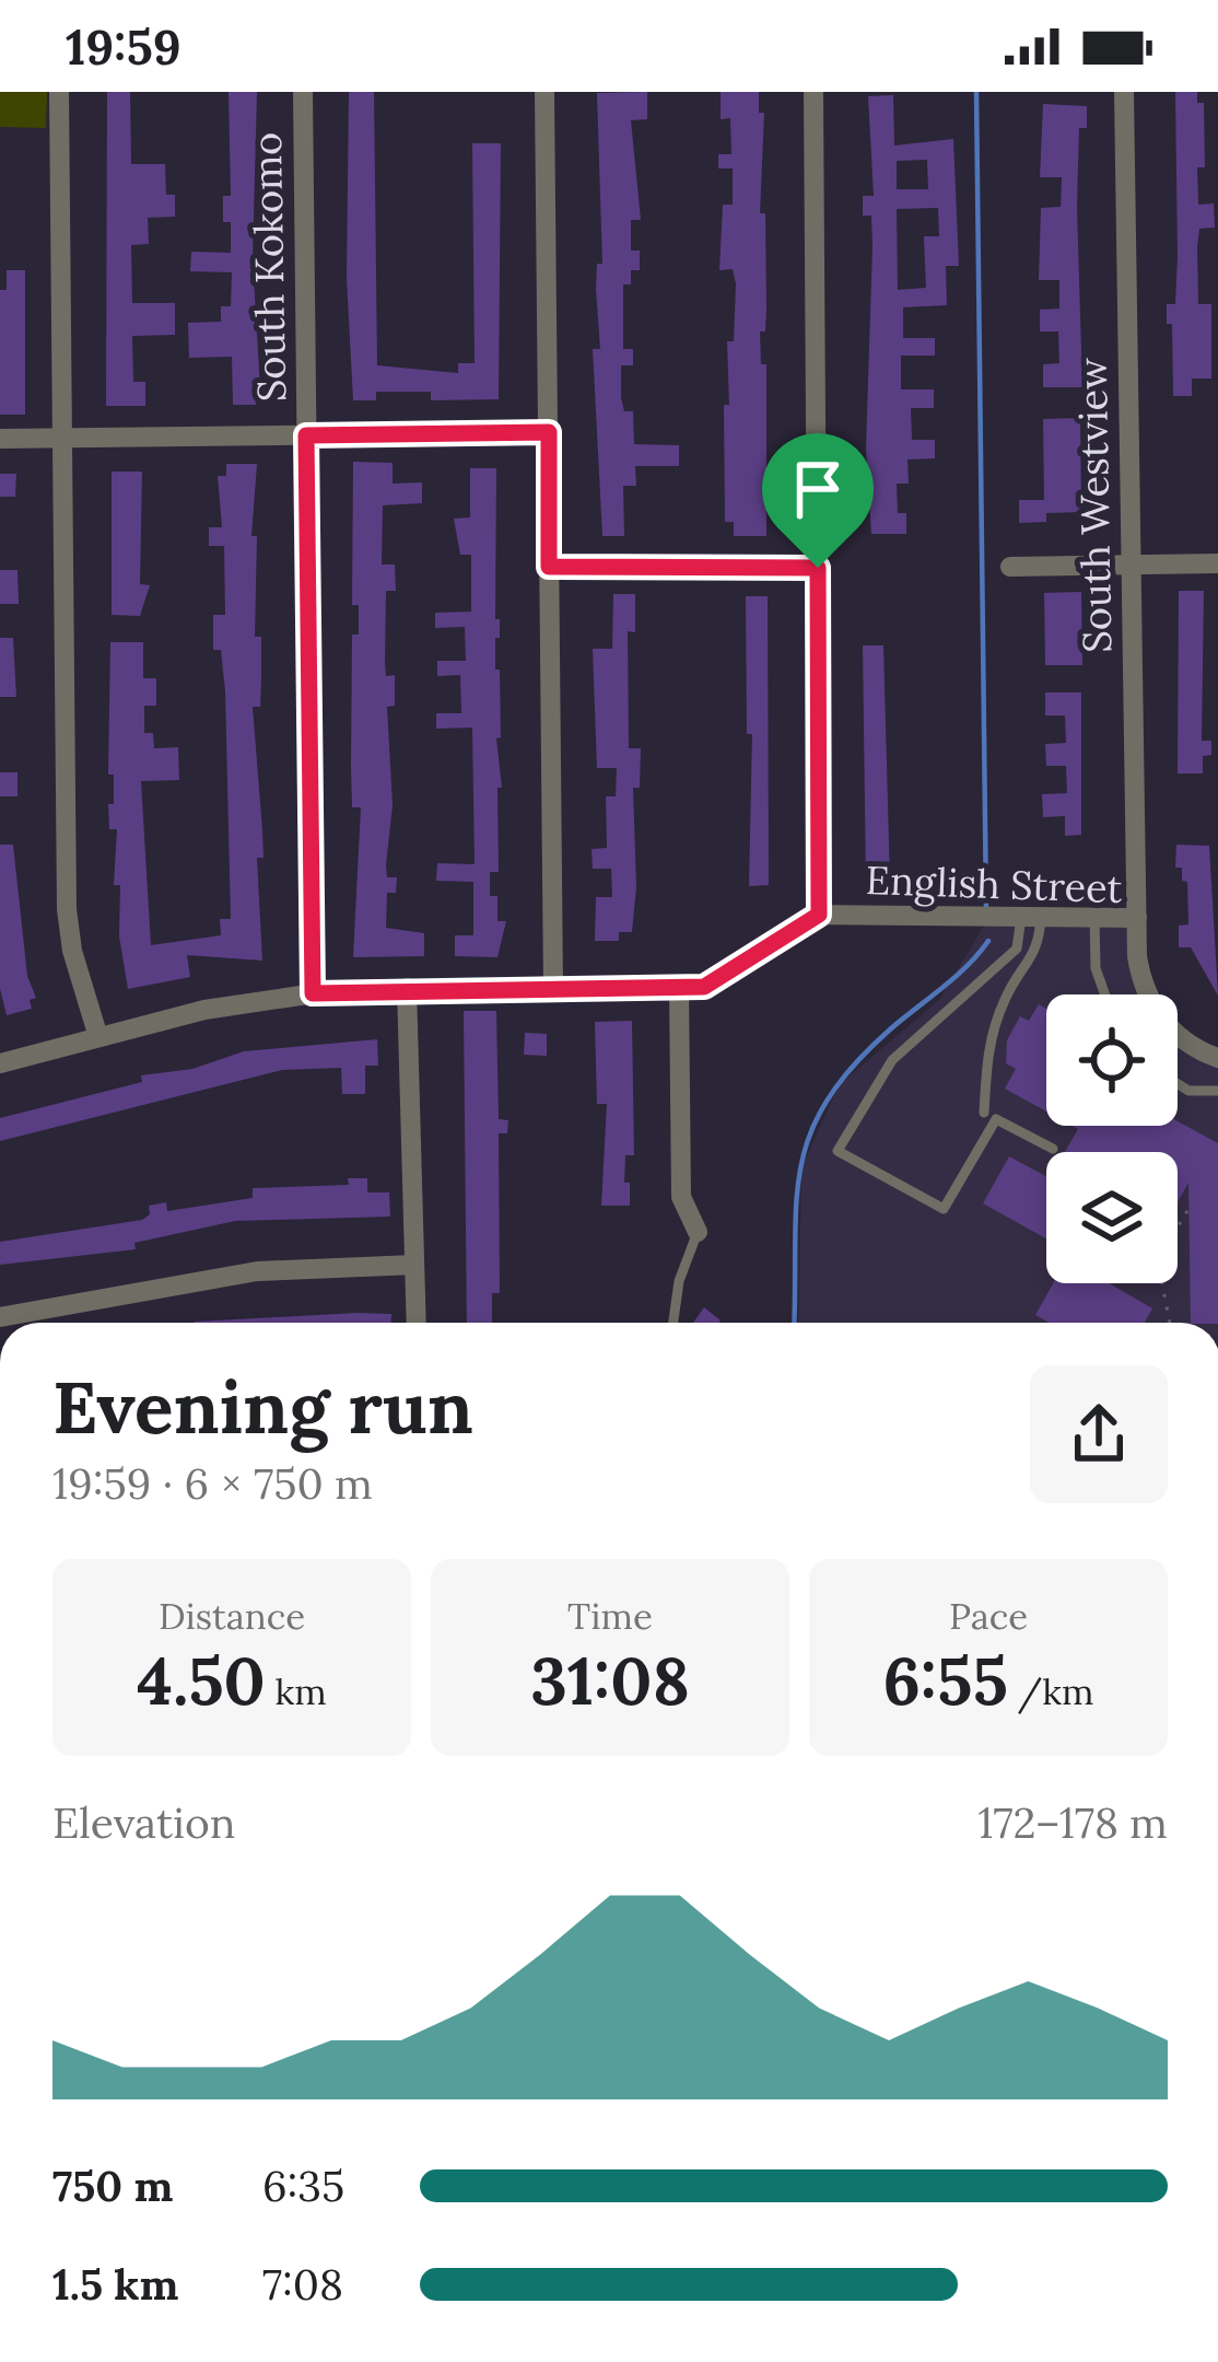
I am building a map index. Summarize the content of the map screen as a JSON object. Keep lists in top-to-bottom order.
{
  "streets": {
    "street": ["South Kokomo", "South Westview", "English Street"]
  },
  "crossings": [
    ["South Kokomo", "English Street"],
    ["South Westview", "English Street"]
  ],
  "page": {
    "status": "19:59",
    "heading": ["Evening run", "19:59 · 6 × 750 m"],
    "stats": [
      ["Distance", "4.50 km"],
      ["Time", "31:08"],
      ["Pace", "6:55 /km"]
    ],
    "chart": ["Elevation", "172–178 m"],
    "list": [
      {
        "name": "750 m",
        "note": "6:35"
      },
      {
        "name": "1.5 km",
        "note": "7:08"
      }
    ]
  }
}
